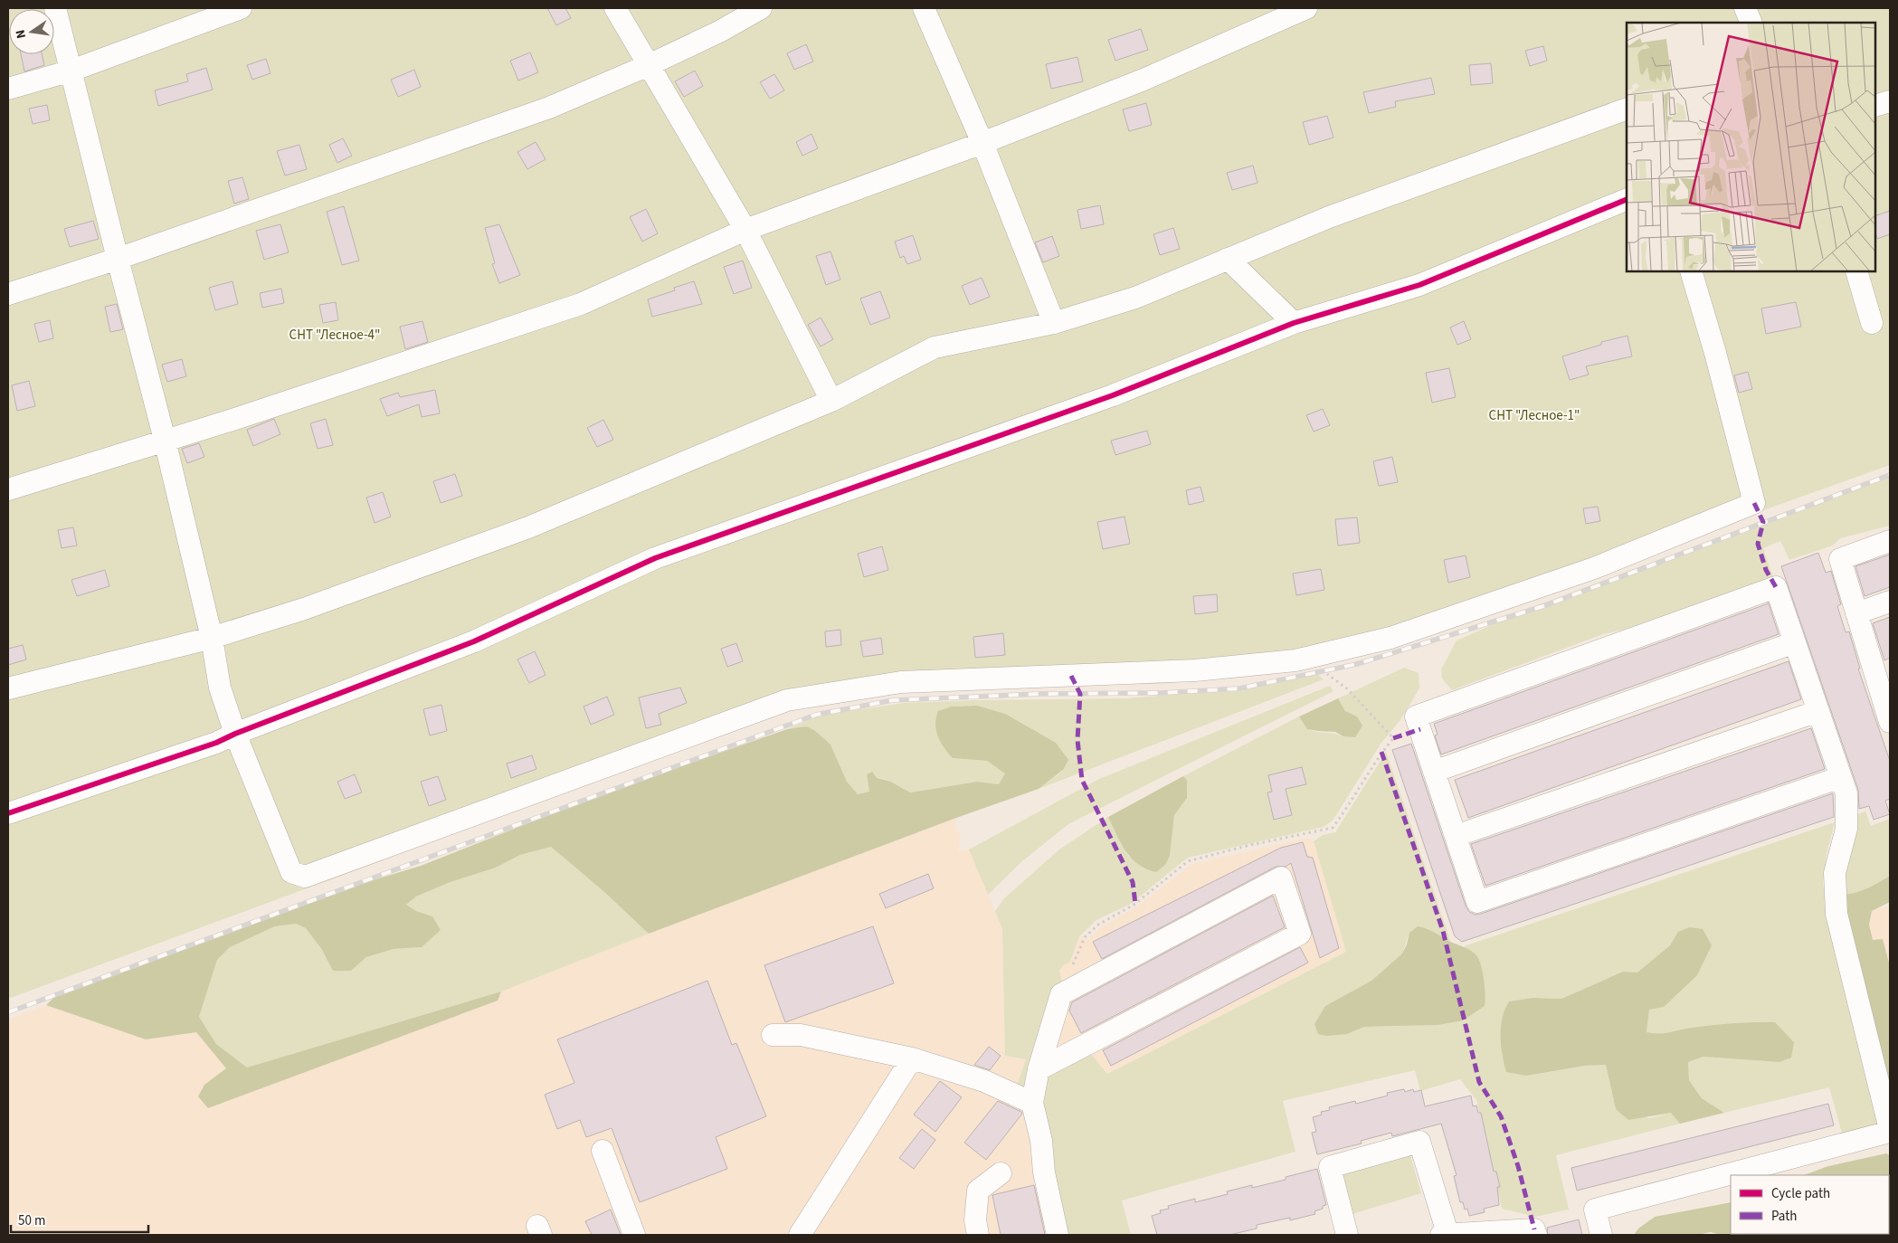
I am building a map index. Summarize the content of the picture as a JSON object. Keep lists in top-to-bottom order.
{
  "parks": ["СНТ \"Лесное-4\"", "СНТ \"Лесное-1\""],
  "legend": ["Cycle path", "Path"],
  "scale_bar": "50 m",
  "north": "left"
}
